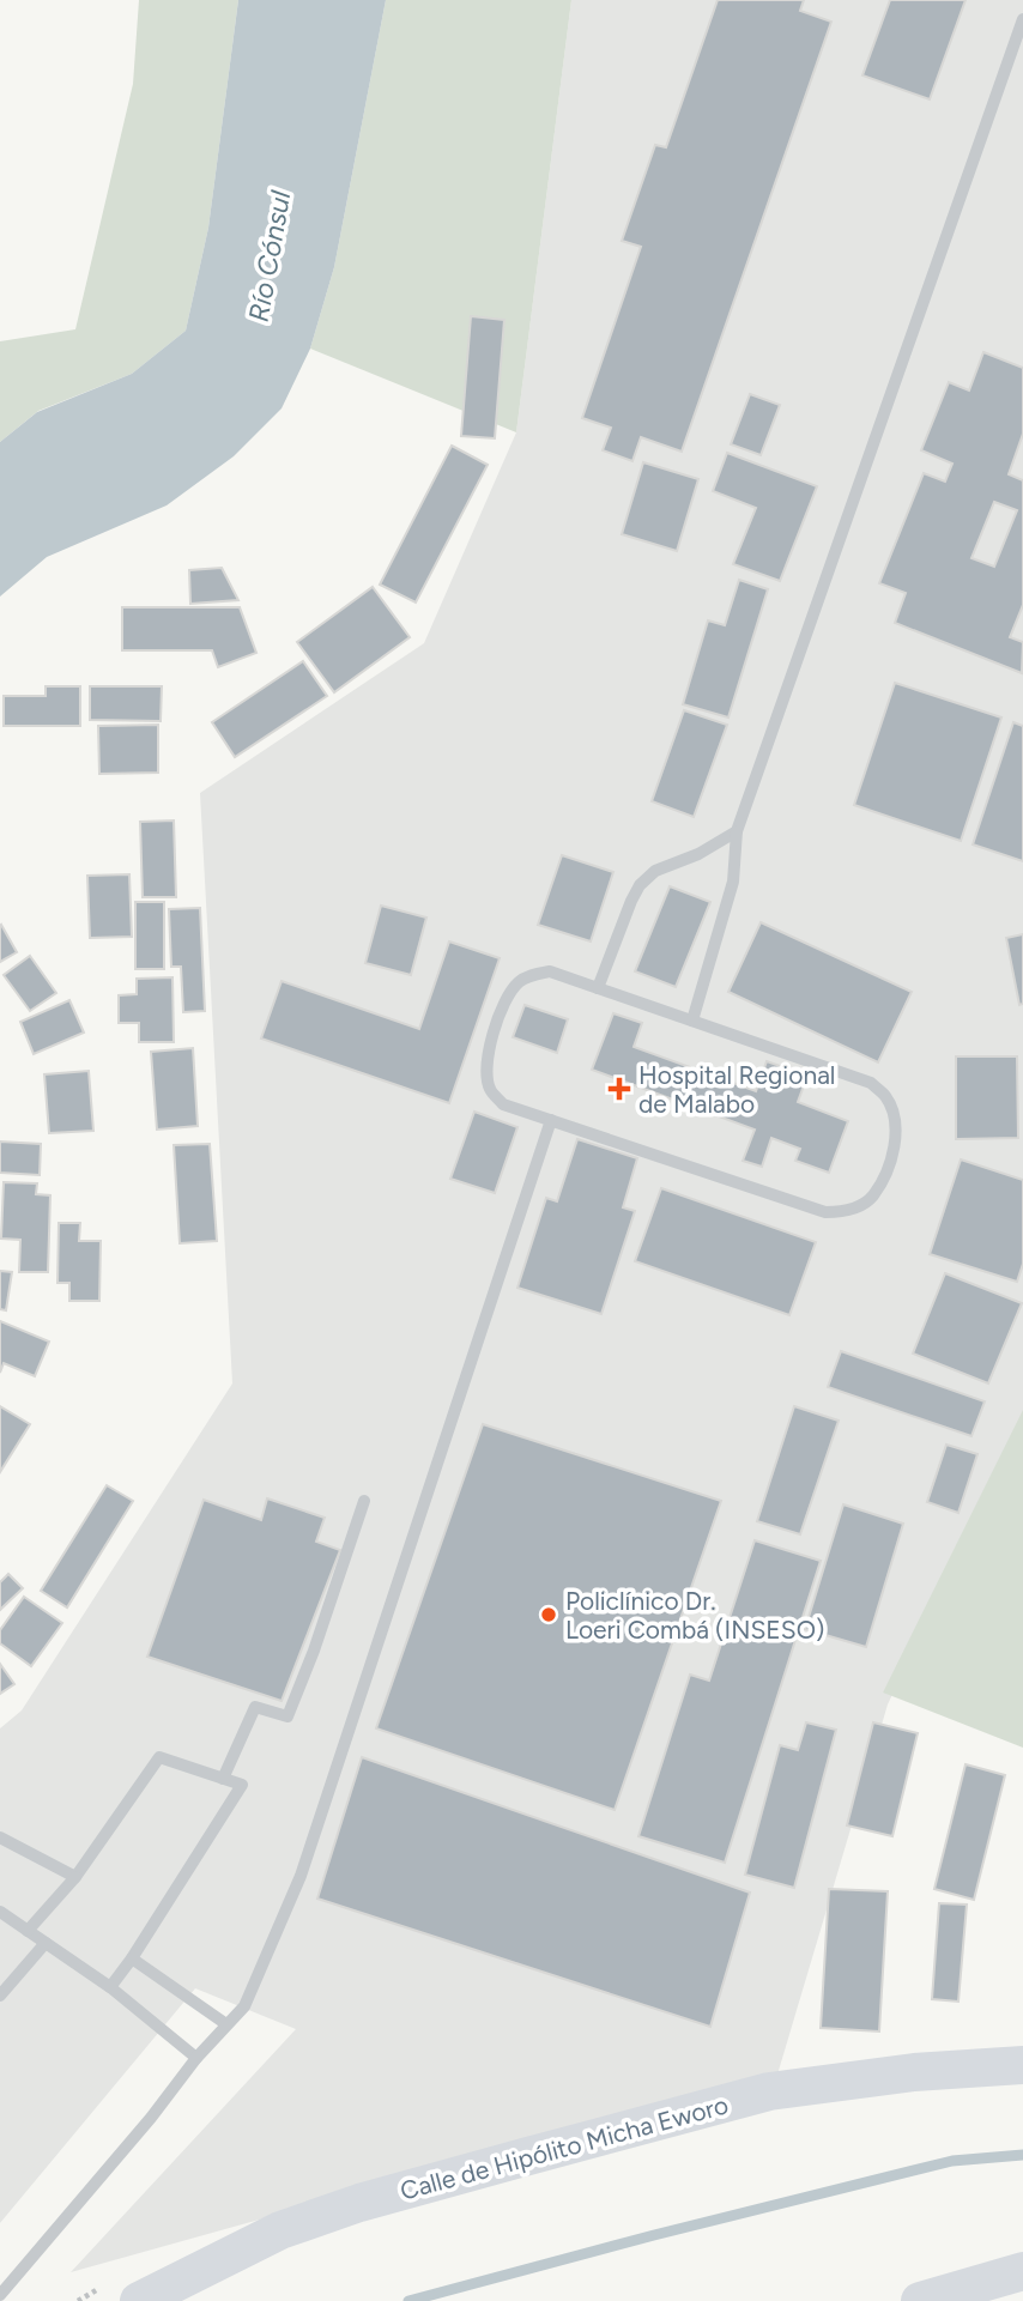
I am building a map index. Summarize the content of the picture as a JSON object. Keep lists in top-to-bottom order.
{
  "streets": {
    "main road": ["Calle de Hipólito Micha Eworo"]
  },
  "water": ["Río Cónsul"],
  "places": {
    "health": ["Hospital Regional de Malabo"],
    "other": ["Policlínico Dr. Loeri Combá (INSESO)"]
  }
}
